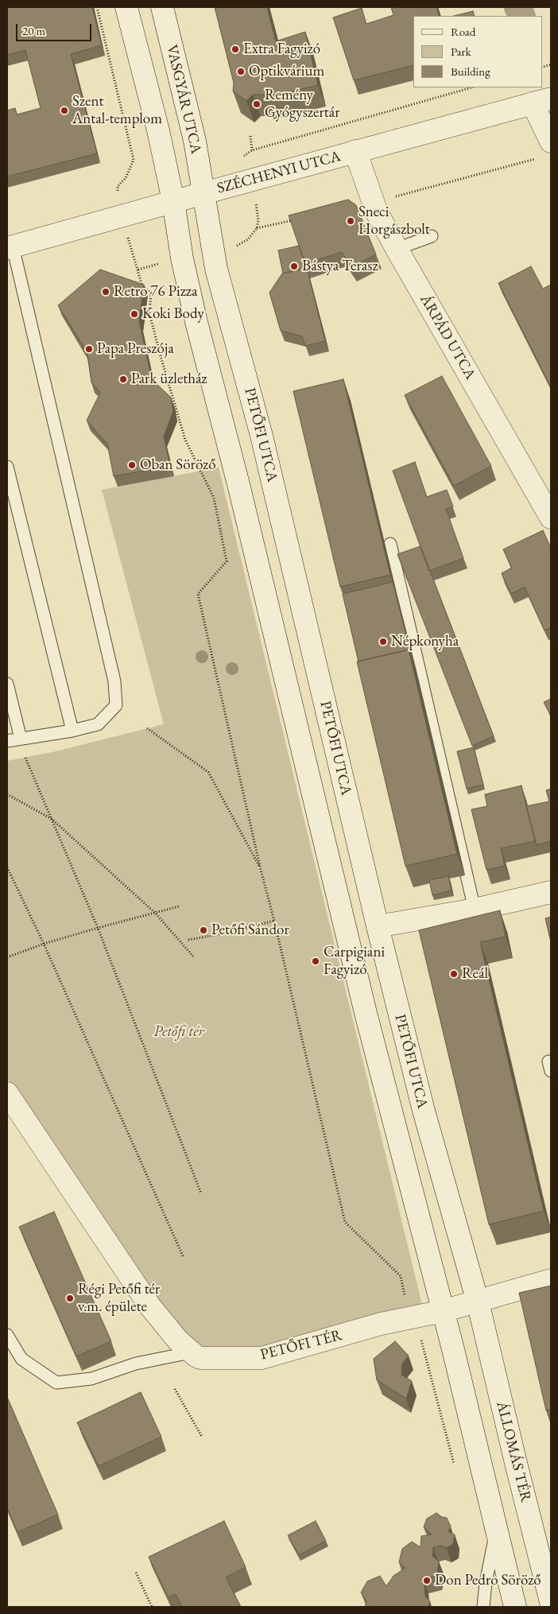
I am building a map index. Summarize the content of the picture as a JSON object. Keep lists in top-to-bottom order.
{
  "streets": {
    "main road": [
      "VASGYÁR UTCA",
      "SZÉCHENYI UTCA",
      "ÁRPÁD UTCA",
      "PETŐFI UTCA",
      "PETŐFI TÉR",
      "ÁLLOMÁS TÉR"
    ]
  },
  "crossings": [
    ["VASGYÁR UTCA", "SZÉCHENYI UTCA"],
    ["VASGYÁR UTCA", "PETŐFI UTCA"],
    ["SZÉCHENYI UTCA", "ÁRPÁD UTCA"],
    ["SZÉCHENYI UTCA", "PETŐFI UTCA"],
    ["PETŐFI UTCA", "PETŐFI TÉR"],
    ["PETŐFI UTCA", "ÁLLOMÁS TÉR"],
    ["PETŐFI TÉR", "ÁLLOMÁS TÉR"]
  ],
  "parks": ["Petőfi tér"],
  "places": [
    "Extra Fagyizó",
    "Optikvárium",
    "Remény Gyógyszertár",
    "Szent Antal-templom",
    "Sneci Horgászbolt",
    "Bástya Terasz",
    "Retro 76 Pizza",
    "Koki Body",
    "Papa Preszója",
    "Park üzletház",
    "Oban Söröző",
    "Népkonyha",
    "Petőfi Sándor",
    "Carpigiani Fagyizó",
    "Reál",
    "Régi Petőfi tér v.m. épülete",
    "Don Pedro Söröző"
  ],
  "legend": ["Road", "Park", "Building"],
  "scale_bar": "20 m"
}
